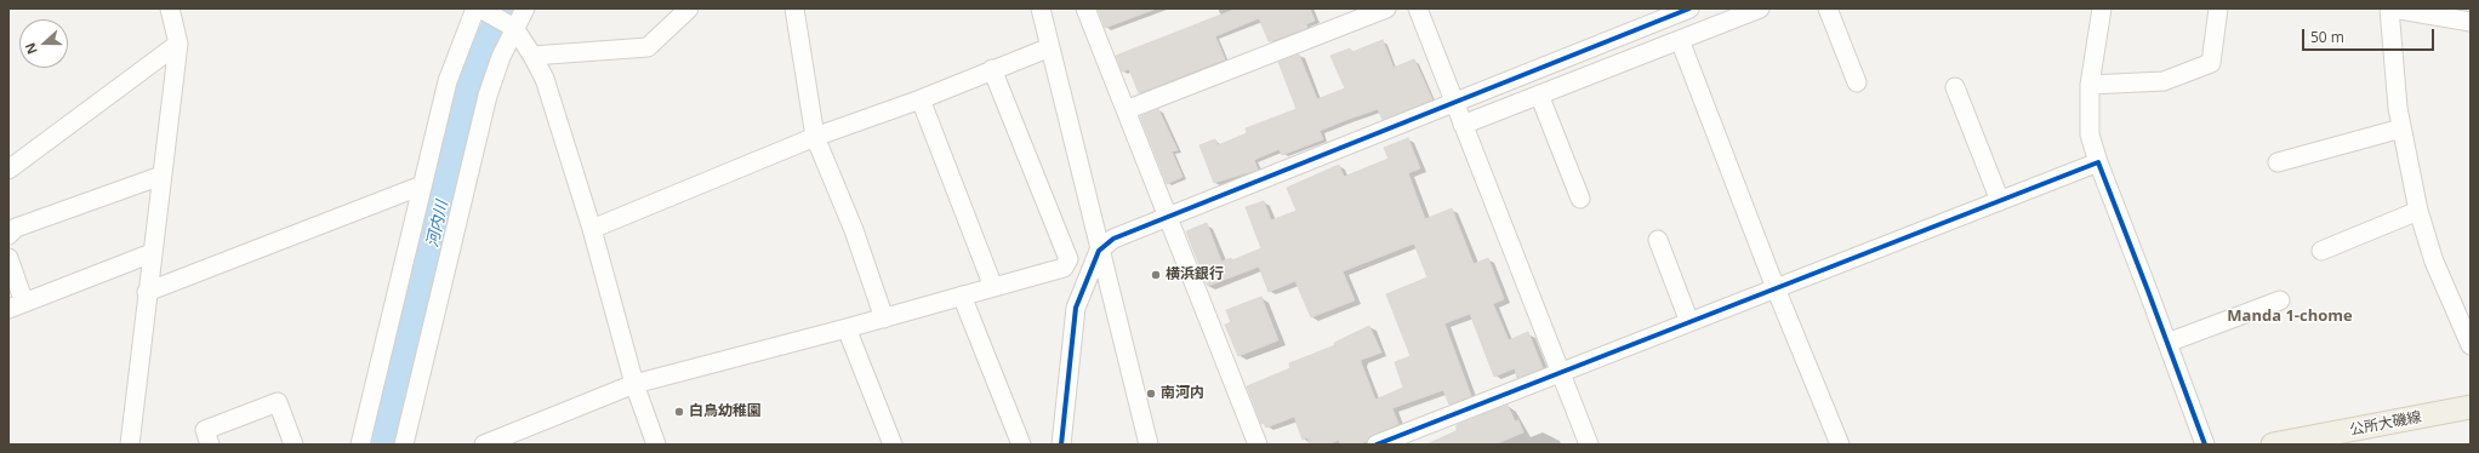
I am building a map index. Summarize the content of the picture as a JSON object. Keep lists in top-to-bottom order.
{
  "streets": {
    "main road": ["公所大磯線"]
  },
  "districts": ["Manda 1-chome"],
  "water": ["河内川"],
  "places": ["横浜銀行", "南河内", "白鳥幼稚園"],
  "scale_bar": "50 m",
  "north": "left"
}
